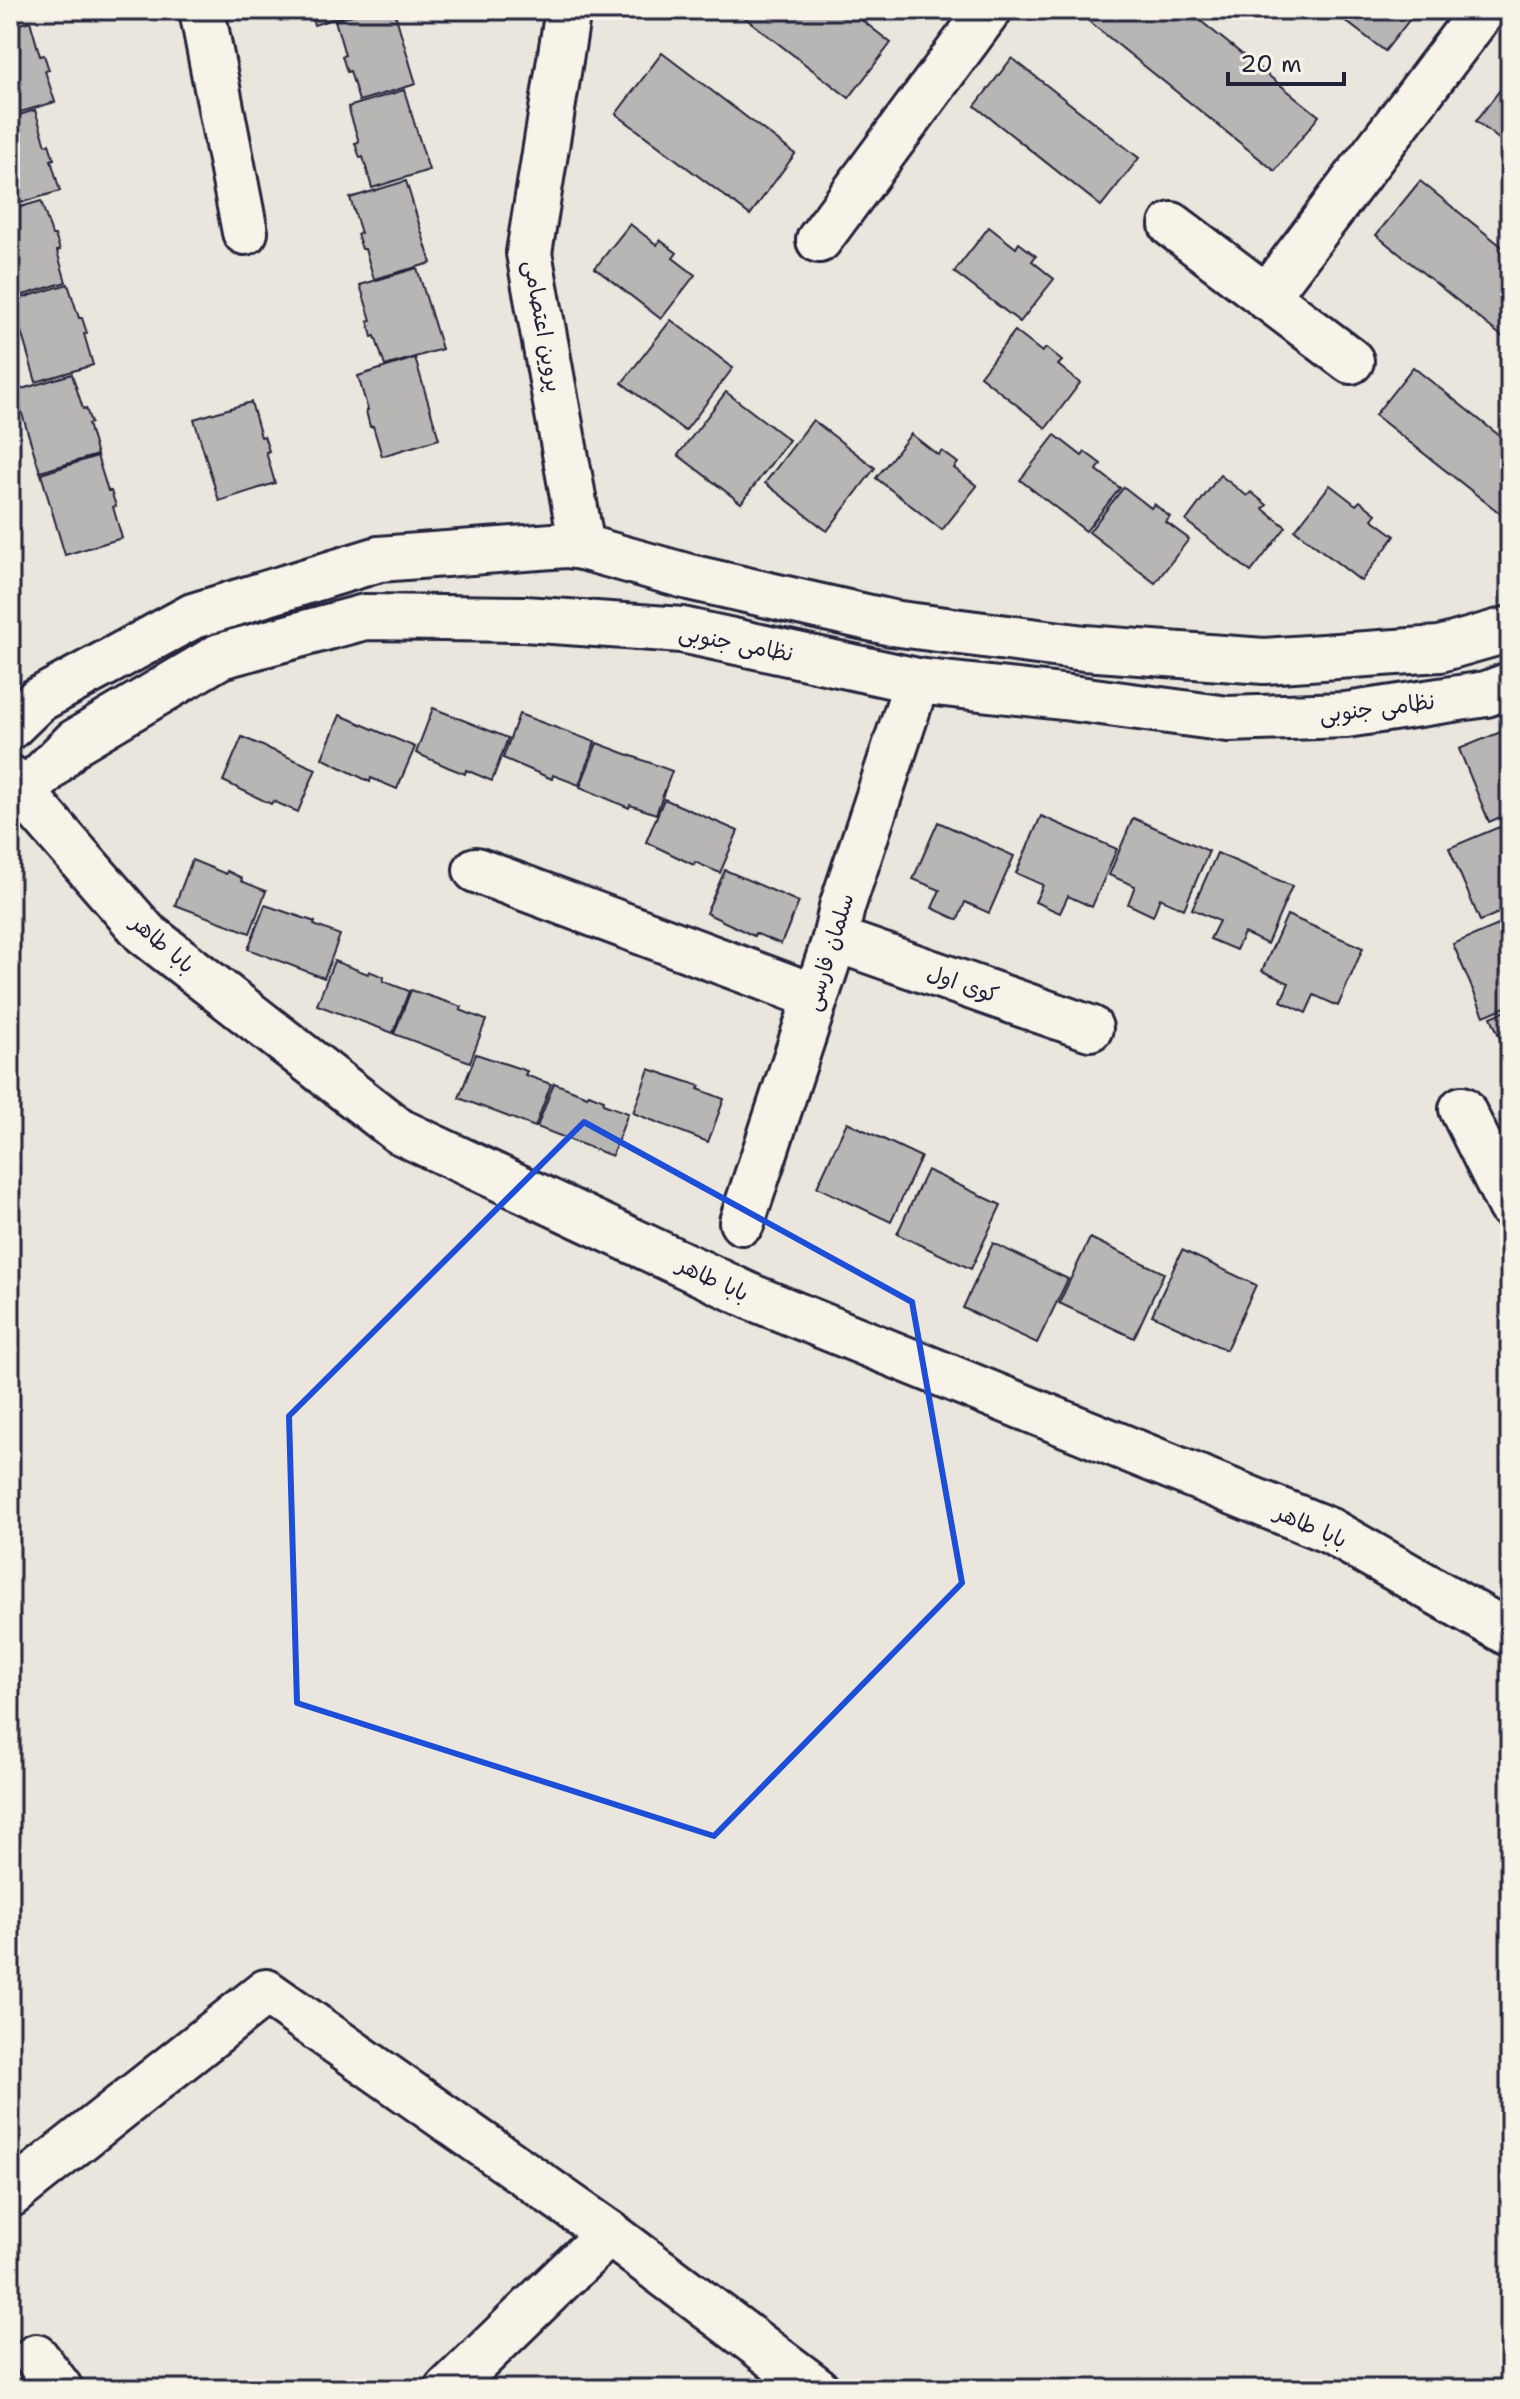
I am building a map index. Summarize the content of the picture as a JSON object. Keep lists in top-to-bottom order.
{
  "streets": {
    "street": [
      "پروین اعتصامی",
      "نظامی جنوبی",
      "بابا طاهر",
      "سلمان فارسی",
      "کوی اول"
    ]
  },
  "crossings": [
    ["نظامی جنوبی", "بابا طاهر"],
    ["نظامی جنوبی", "سلمان فارسی"],
    ["سلمان فارسی", "کوی اول"]
  ],
  "scale_bar": "20 m"
}
